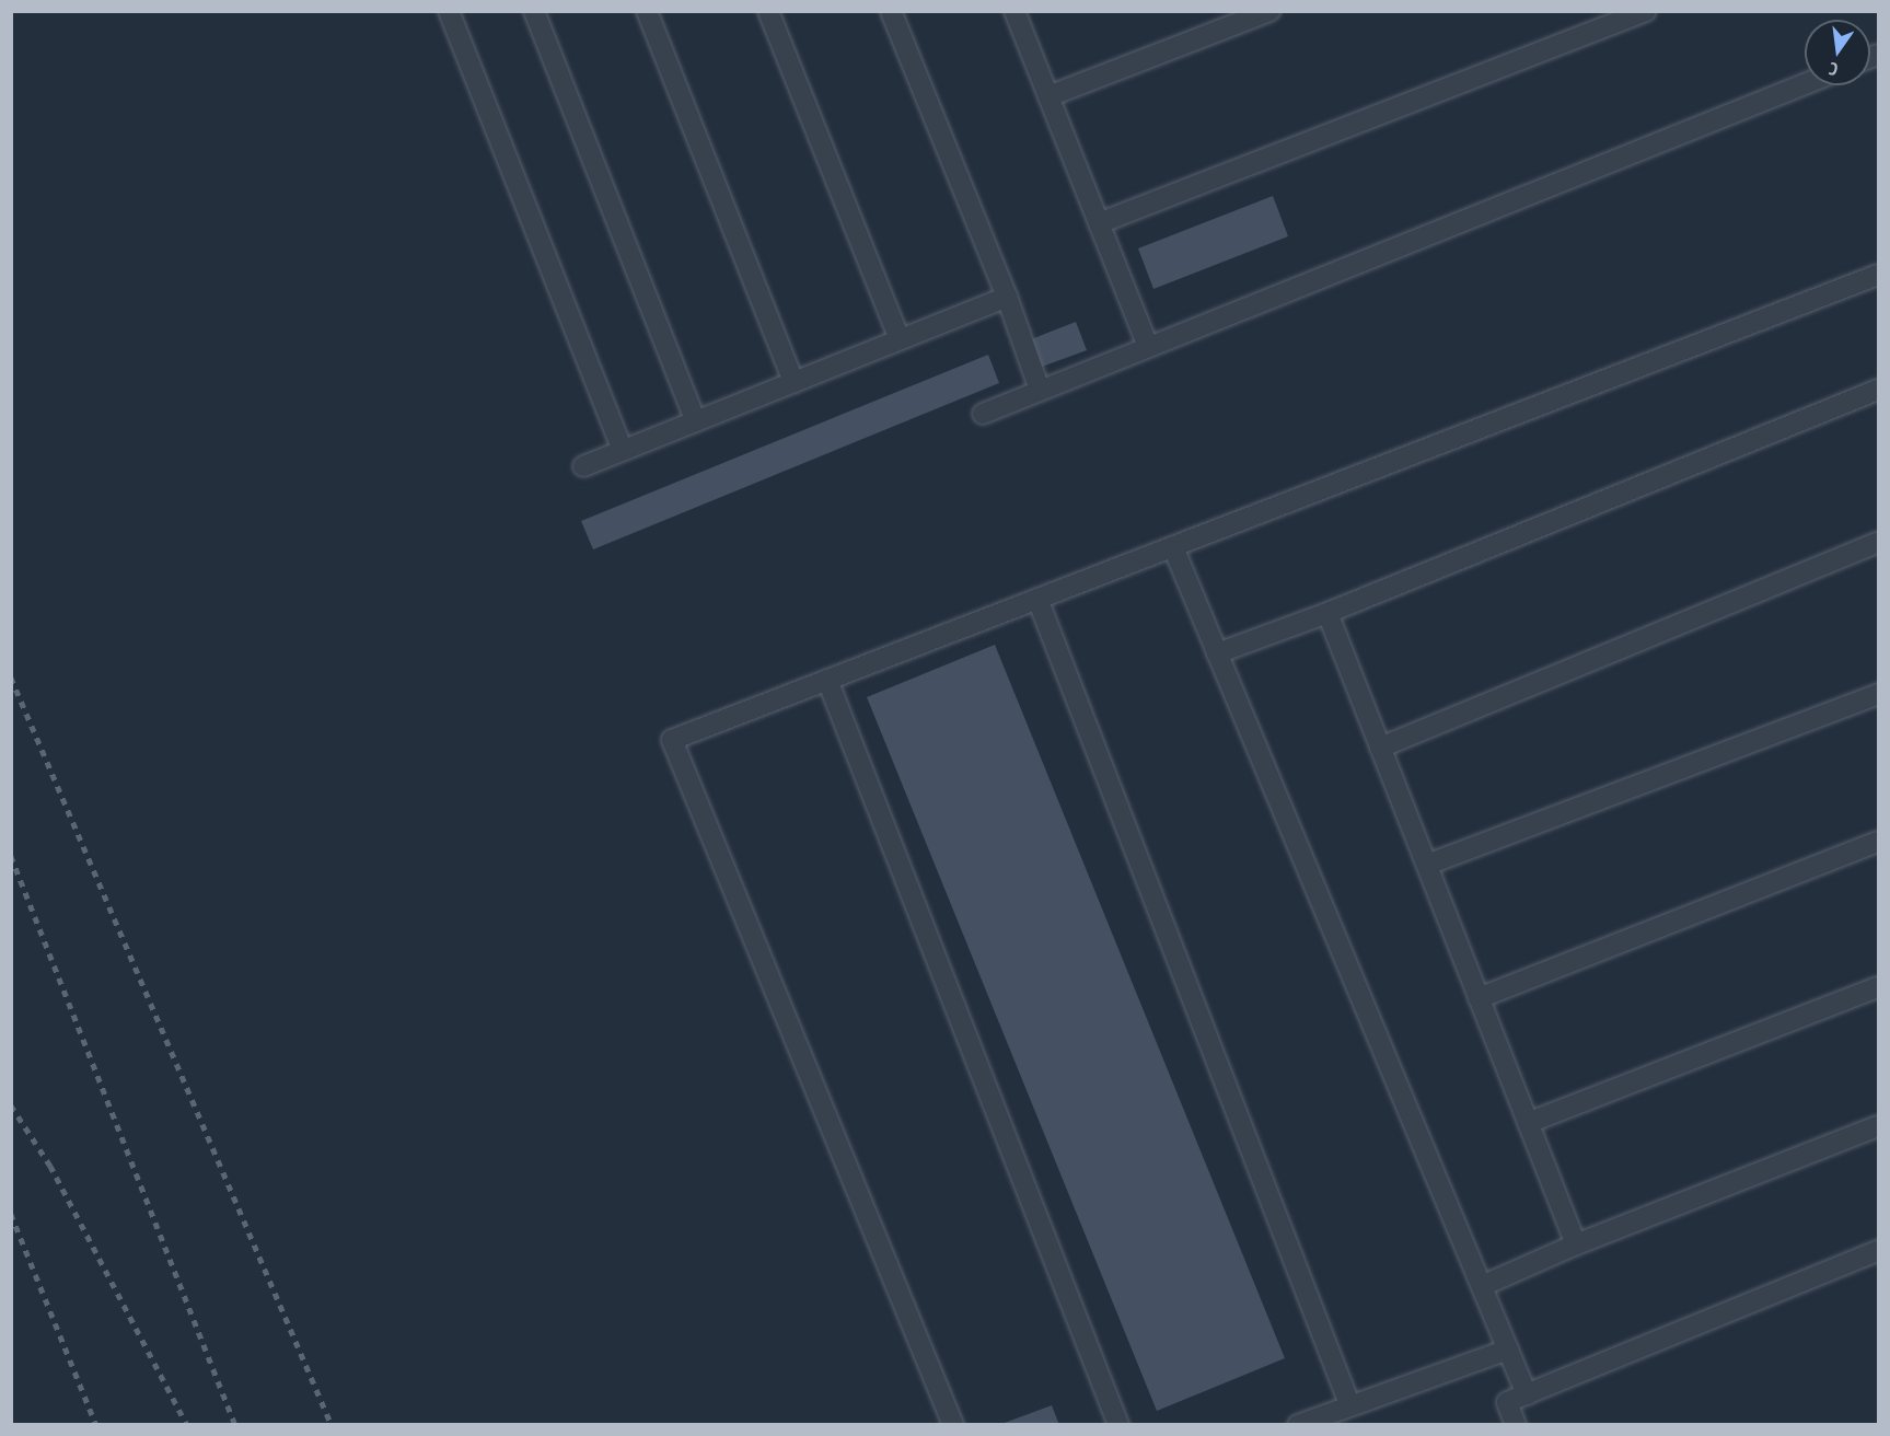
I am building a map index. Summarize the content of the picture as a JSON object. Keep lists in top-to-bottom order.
{
  "north": "bottom"
}
